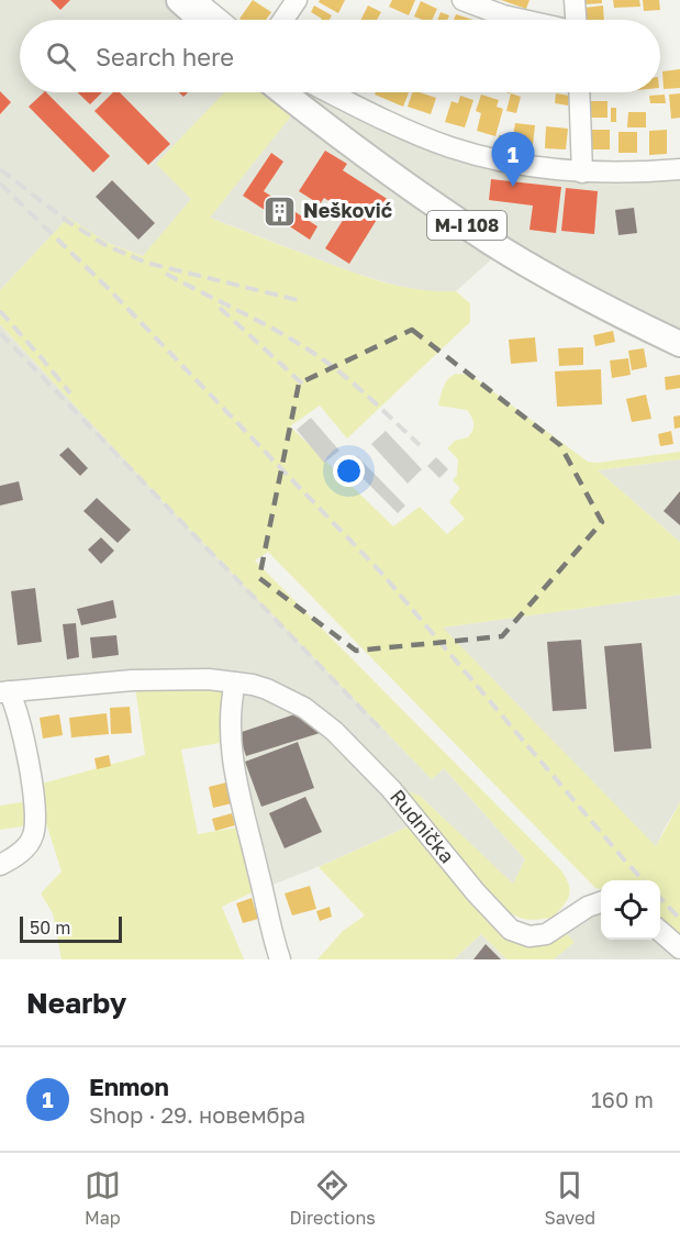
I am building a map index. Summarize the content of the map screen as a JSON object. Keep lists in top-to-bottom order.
{
  "streets": {
    "main road": ["M-I 108"],
    "street": ["Rudnička"]
  },
  "places": {
    "building": ["Nešković"]
  },
  "scale_bar": "50 m",
  "page": {
    "search": "Search here",
    "pins": "1",
    "scale": "50 m",
    "heading": "Nearby",
    "list": [
      {
        "mark": "1",
        "name": "Enmon",
        "note": "Shop · 29. новембра",
        "value": "160 m"
      }
    ],
    "nav": ["Map", "Directions", "Saved"]
  }
}
